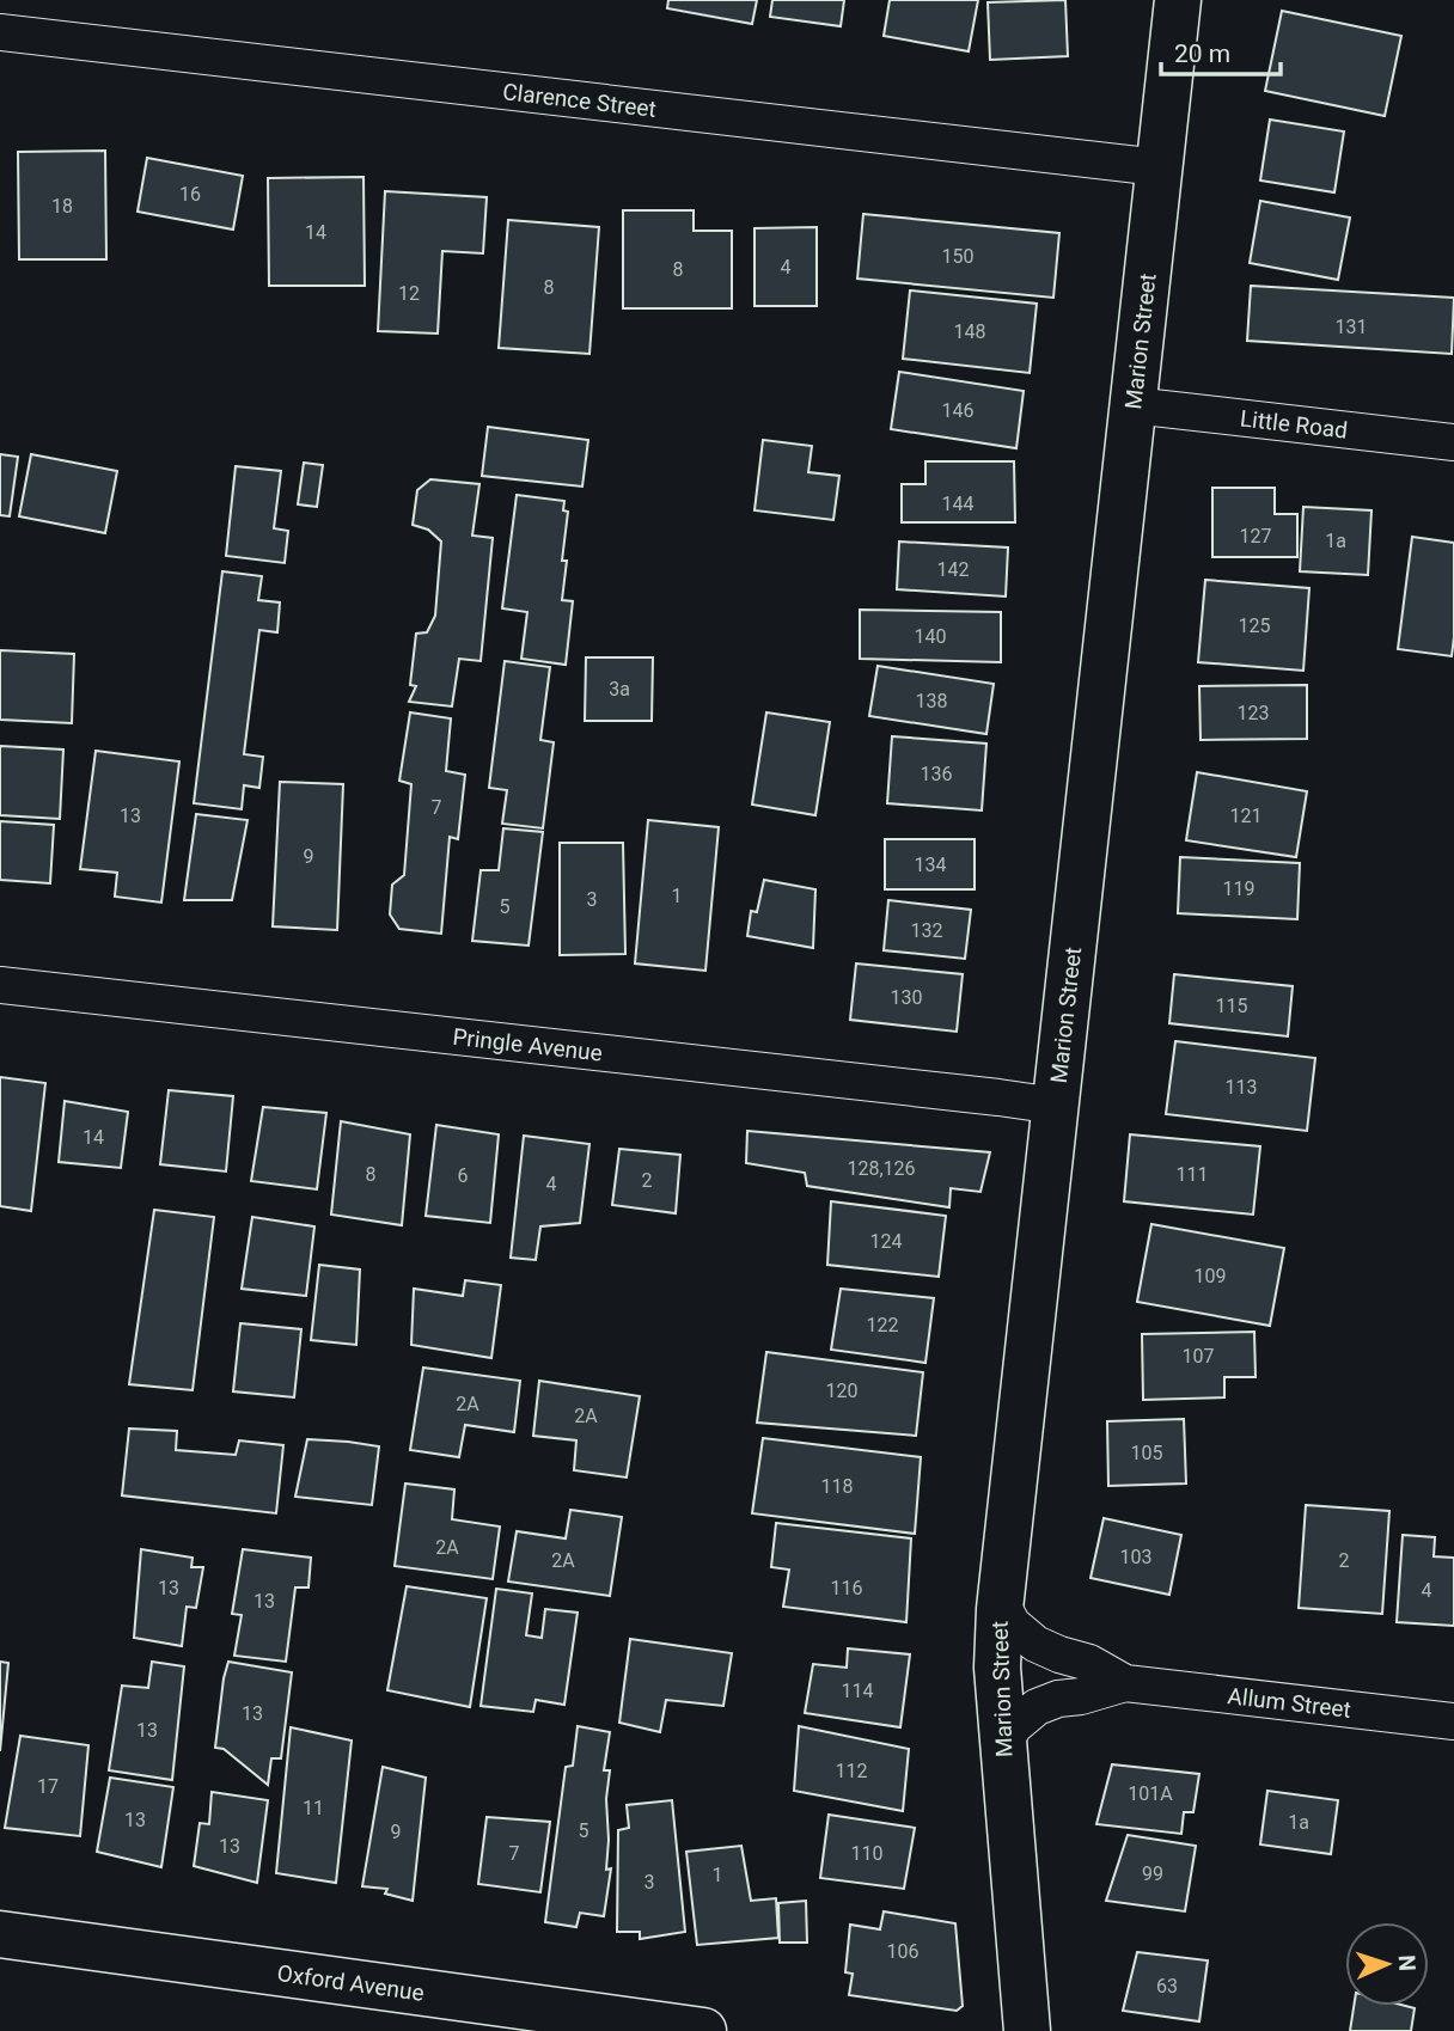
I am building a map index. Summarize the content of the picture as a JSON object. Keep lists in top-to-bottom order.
{
  "streets": {
    "main road": ["Marion Street", "Oxford Avenue"],
    "street": [
      "Clarence Street",
      "Little Road",
      "Pringle Avenue",
      "Allum Street"
    ]
  },
  "crossings": [
    ["Clarence Street", "Marion Street"],
    ["Marion Street", "Little Road"],
    ["Marion Street", "Pringle Avenue"],
    ["Marion Street", "Allum Street"]
  ],
  "house_numbers": [
    "16",
    "18",
    "14",
    "150",
    "4",
    "8",
    "8",
    "12",
    "131",
    "148",
    "146",
    "144",
    "127",
    "1a",
    "142",
    "125",
    "140",
    "3a",
    "138",
    "123",
    "136",
    "7",
    "13",
    "121",
    "9",
    "134",
    "119",
    "1",
    "3",
    "5",
    "132",
    "130",
    "115",
    "113",
    "14",
    "128,126",
    "8",
    "111",
    "6",
    "2",
    "4",
    "124",
    "109",
    "122",
    "107",
    "120",
    "2A",
    "2A",
    "105",
    "118",
    "2A",
    "103",
    "2A",
    "2",
    "13",
    "116",
    "4",
    "13",
    "114",
    "13",
    "13",
    "112",
    "17",
    "101A",
    "11",
    "13",
    "1a",
    "5",
    "9",
    "13",
    "7",
    "110",
    "99",
    "1",
    "3",
    "106",
    "63"
  ],
  "scale_bar": "20 m",
  "north": "right"
}
